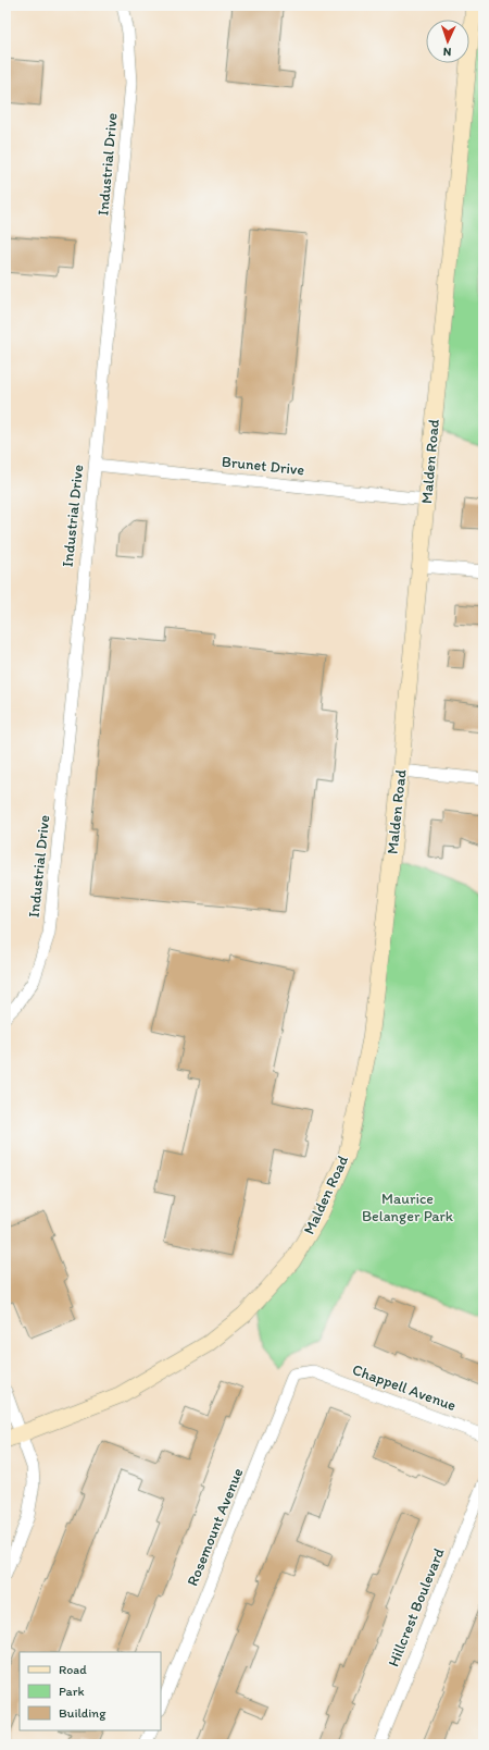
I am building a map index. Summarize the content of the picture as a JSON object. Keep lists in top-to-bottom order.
{
  "streets": {
    "main road": ["Malden Road"],
    "street": [
      "Industrial Drive",
      "Brunet Drive",
      "Chappell Avenue",
      "Rosemount Avenue",
      "Hillcrest Boulevard"
    ]
  },
  "crossings": [
    ["Industrial Drive", "Brunet Drive"],
    ["Malden Road", "Brunet Drive"],
    ["Chappell Avenue", "Rosemount Avenue"]
  ],
  "parks": ["Maurice Belanger Park"],
  "legend": ["Road", "Park", "Building"],
  "north": "bottom"
}
